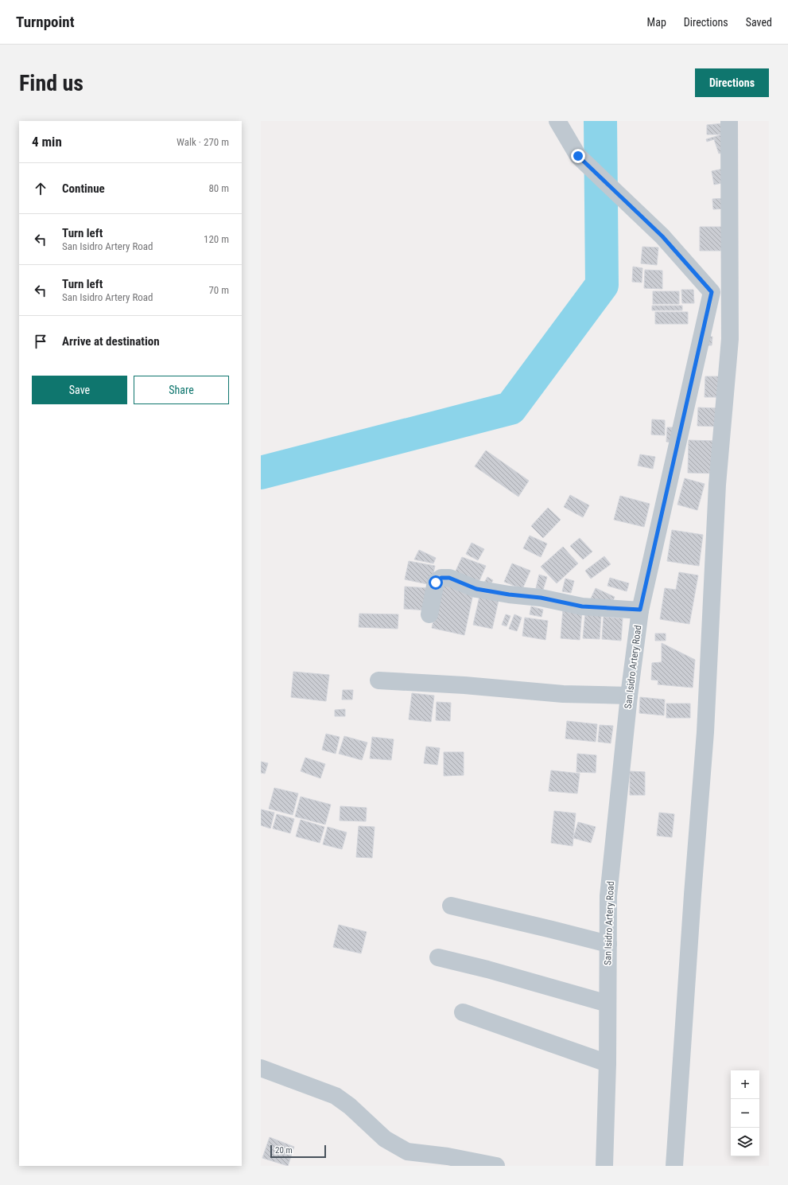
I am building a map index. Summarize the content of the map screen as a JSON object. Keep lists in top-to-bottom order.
{
  "streets": {
    "street": ["San Isidro Artery Road"]
  },
  "scale_bar": "20 m",
  "page": {
    "header": "Turnpoint",
    "nav": ["Map", "Directions", "Saved"],
    "buttons": [
      "Directions",
      ["Save", "Share"]
    ],
    "title": "Find us",
    "heading": ["4 min", "Walk · 270 m"],
    "list": [
      ["Continue", "80 m"],
      ["Turn left", "San Isidro Artery Road", "120 m"],
      ["Turn left", "San Isidro Artery Road", "70 m"],
      "Arrive at destination"
    ],
    "map_buttons": ["+", "−"],
    "scale": "20 m"
  }
}
